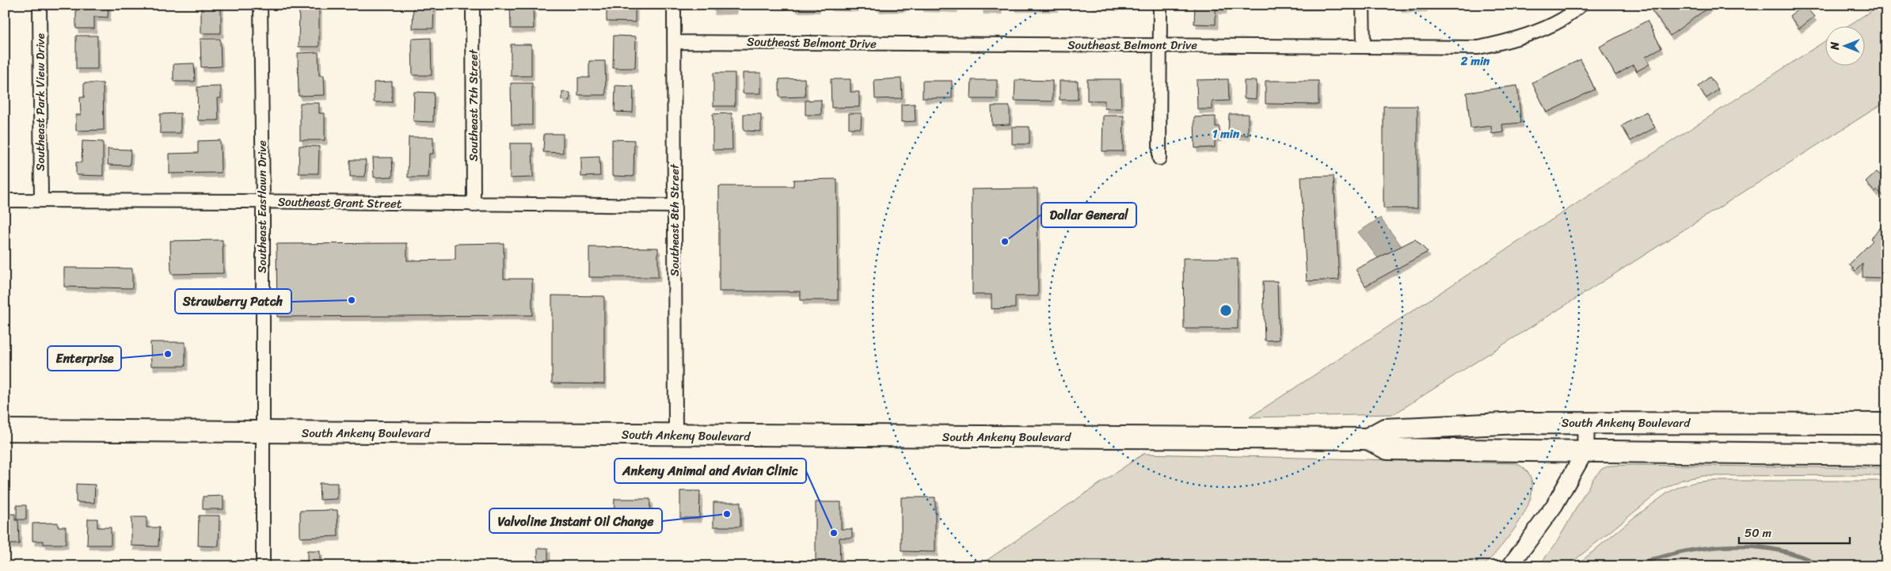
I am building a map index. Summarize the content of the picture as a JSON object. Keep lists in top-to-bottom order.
{
  "streets": {
    "main road": ["South Ankeny Boulevard"],
    "street": [
      "Southeast Belmont Drive",
      "Southeast Park View Drive",
      "Southeast 7th Street",
      "Southeast Grant Street",
      "Southeast Eastlawn Drive",
      "Southeast 8th Street"
    ]
  },
  "crossings": [
    ["Southeast Belmont Drive", "Southeast 8th Street"],
    ["Southeast Park View Drive", "Southeast Grant Street"],
    ["Southeast 7th Street", "Southeast Grant Street"],
    ["Southeast Grant Street", "Southeast Eastlawn Drive"],
    ["Southeast Grant Street", "Southeast 8th Street"],
    ["Southeast Eastlawn Drive", "South Ankeny Boulevard"],
    ["Southeast 8th Street", "South Ankeny Boulevard"]
  ],
  "places": [
    "Dollar General",
    "Strawberry Patch",
    "Enterprise",
    "Valvoline Instant Oil Change",
    "Ankeny Animal and Avian Clinic"
  ],
  "scale_bar": "50 m",
  "north": "left",
  "rings": ["2 min", "1 min"]
}
